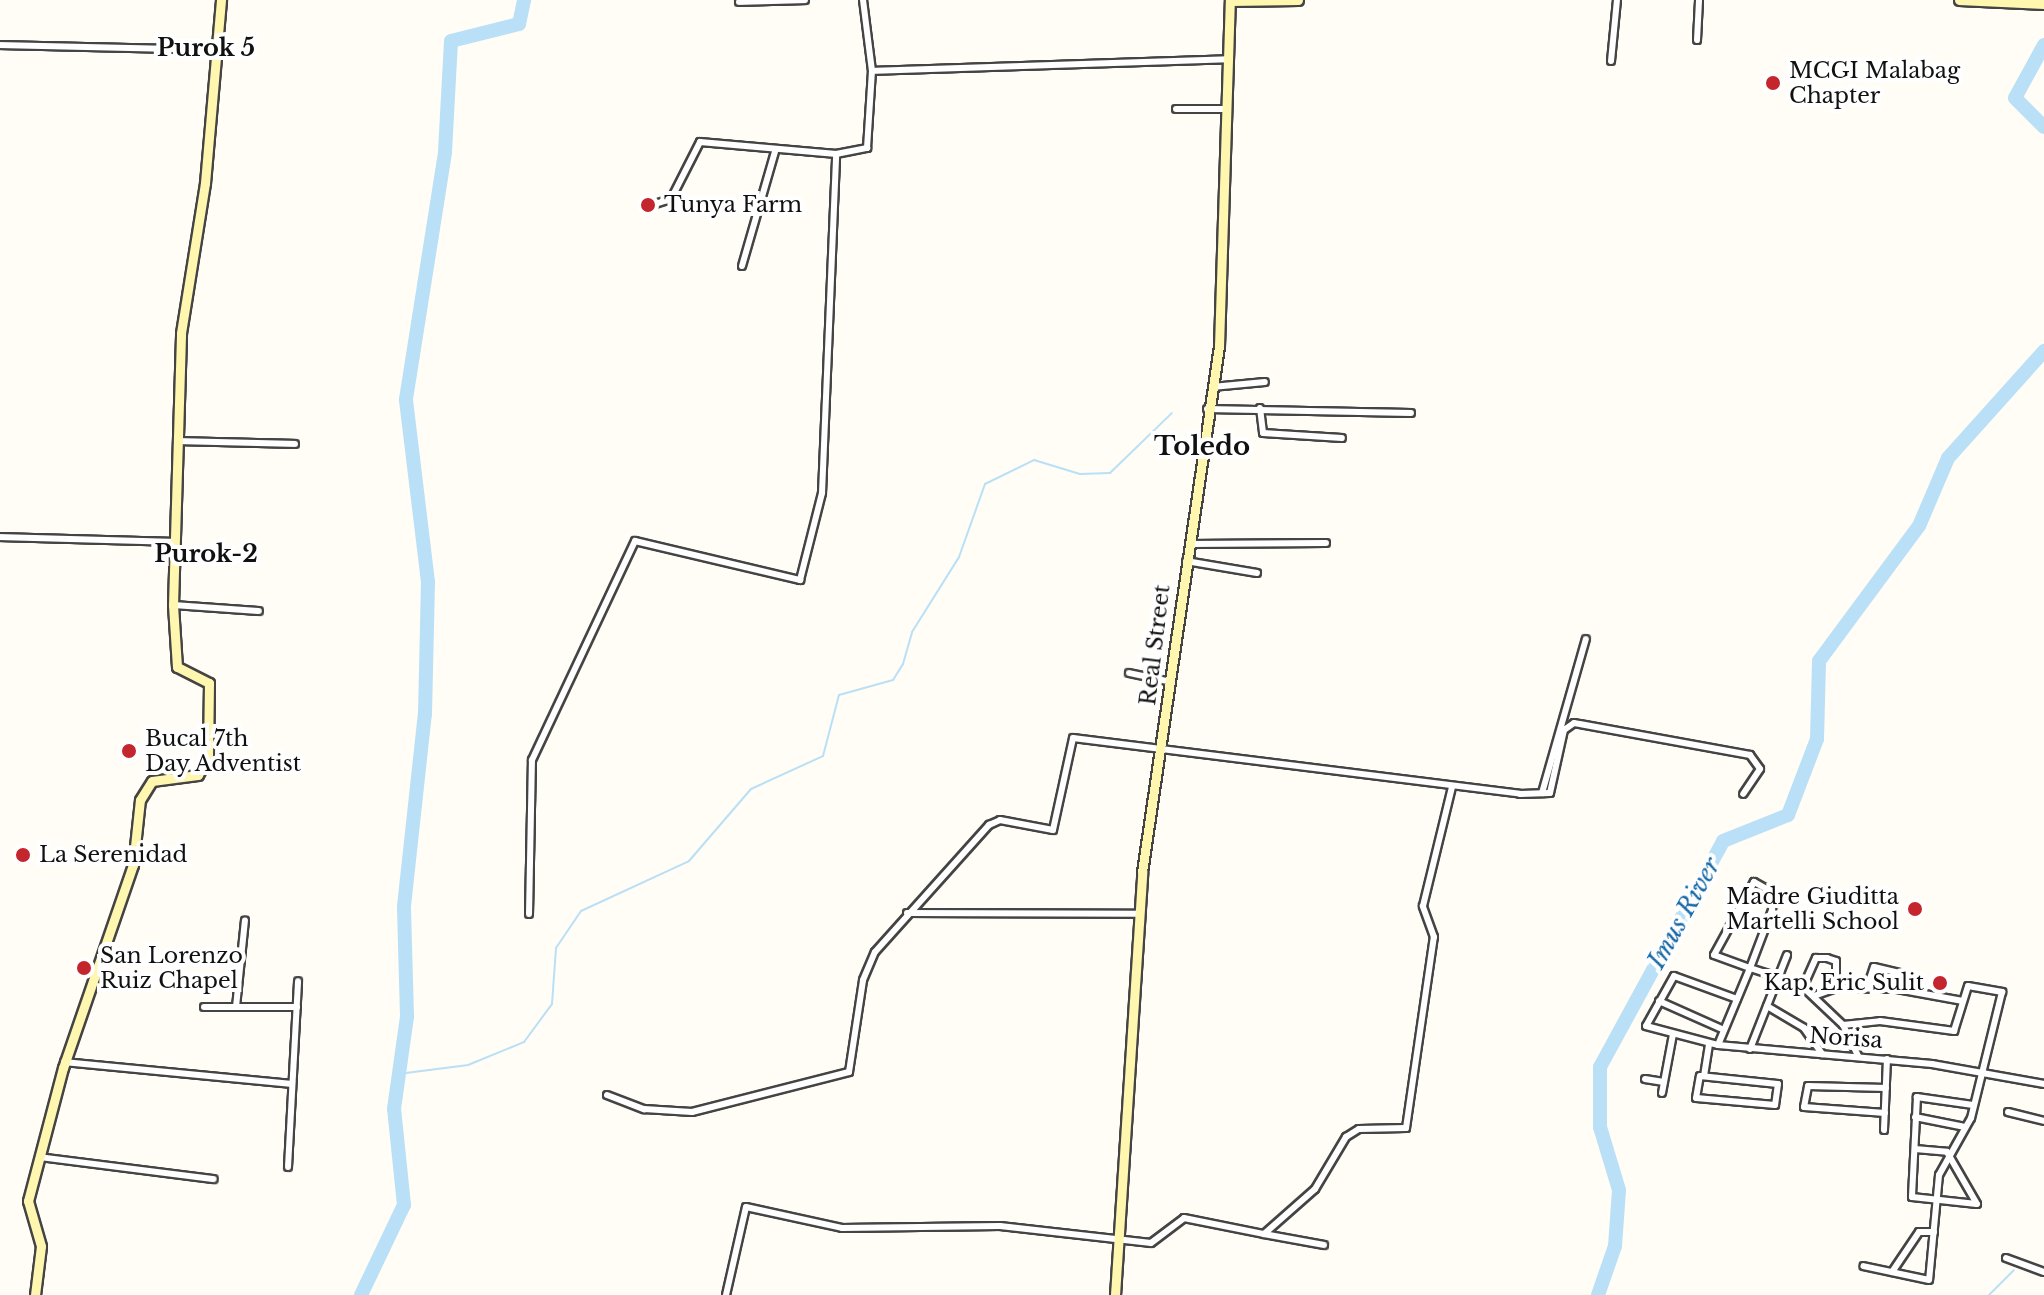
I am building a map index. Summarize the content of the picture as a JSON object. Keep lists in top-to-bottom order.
{
  "streets": {
    "street": ["Real Street", "Norisa"]
  },
  "districts": ["Purok 5", "Toledo", "Purok-2"],
  "water": ["Imus River"],
  "places": [
    "MCGI Malabag Chapter",
    "Tunya Farm",
    "Bucal 7th Day Adventist",
    "La Serenidad",
    "Madre Giuditta Martelli School",
    "San Lorenzo Ruiz Chapel",
    "Kap. Eric Sulit"
  ]
}
